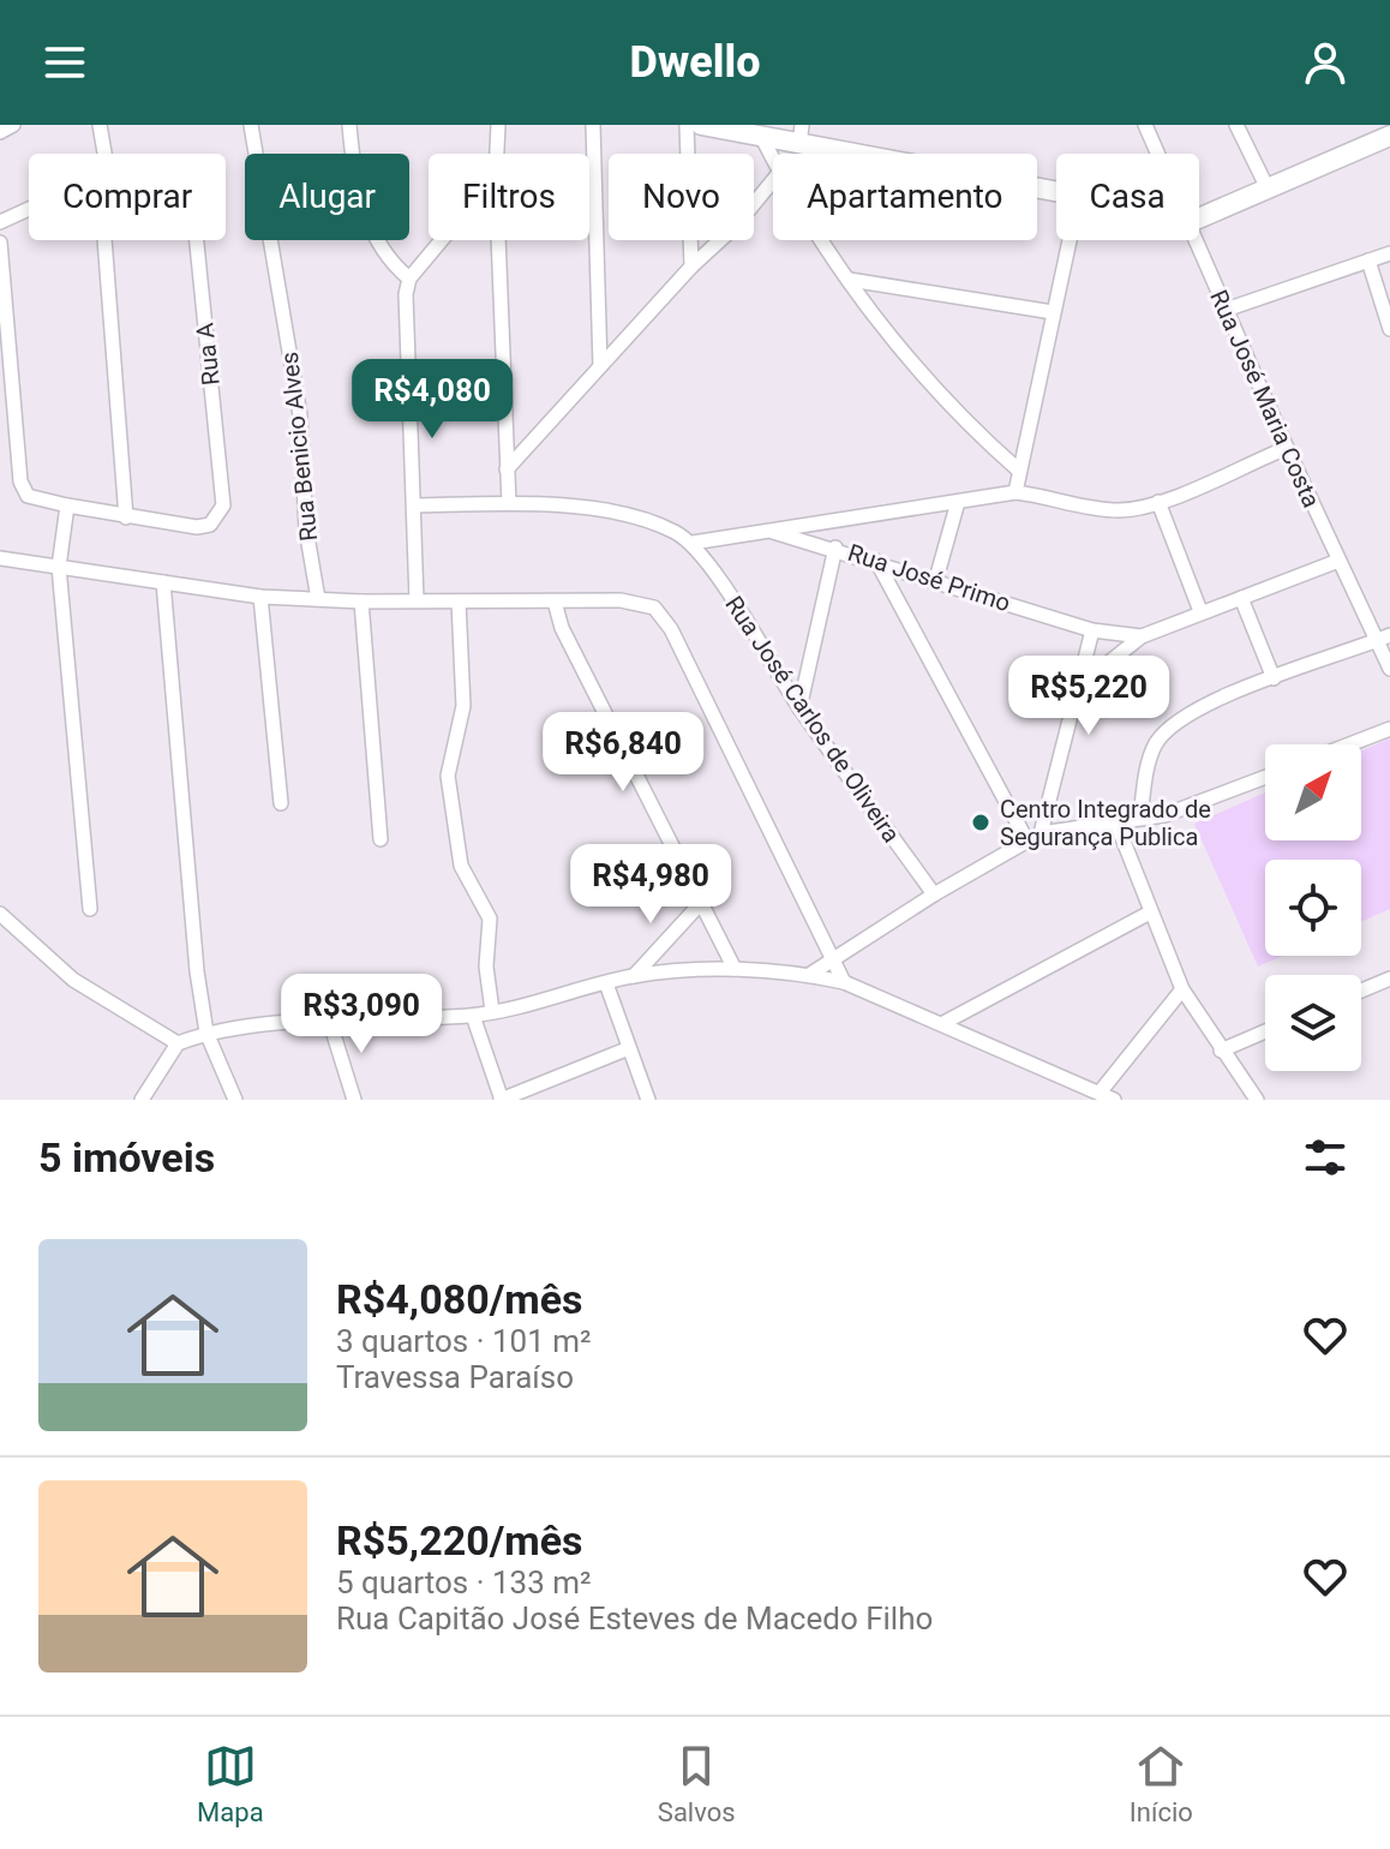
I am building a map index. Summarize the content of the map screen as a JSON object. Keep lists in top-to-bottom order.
{
  "streets": {
    "street": [
      "Rua A",
      "Rua José Maria Costa",
      "Rua Benicio Alves",
      "Rua José Primo",
      "Rua José Carlos de Oliveira"
    ]
  },
  "places": ["Centro Integrado de Segurança Publica"],
  "north": "top right",
  "page": {
    "header": "Dwello",
    "chip": [
      "Comprar",
      "Alugar",
      "Filtros",
      "Novo",
      "Apartamento",
      "Casa"
    ],
    "price": [
      "R$4,080",
      "R$5,220",
      "R$6,840",
      "R$4,980",
      "R$3,090"
    ],
    "heading": "5 imóveis",
    "list": [
      {
        "name": "R$4,080/mês",
        "note": "3 quartos · 101 m² · Travessa Paraíso"
      },
      {
        "name": "R$5,220/mês",
        "note": "5 quartos · 133 m² · Rua Capitão José Esteves de Macedo Filho"
      }
    ],
    "tabs": ["Mapa", "Salvos", "Início"]
  }
}
